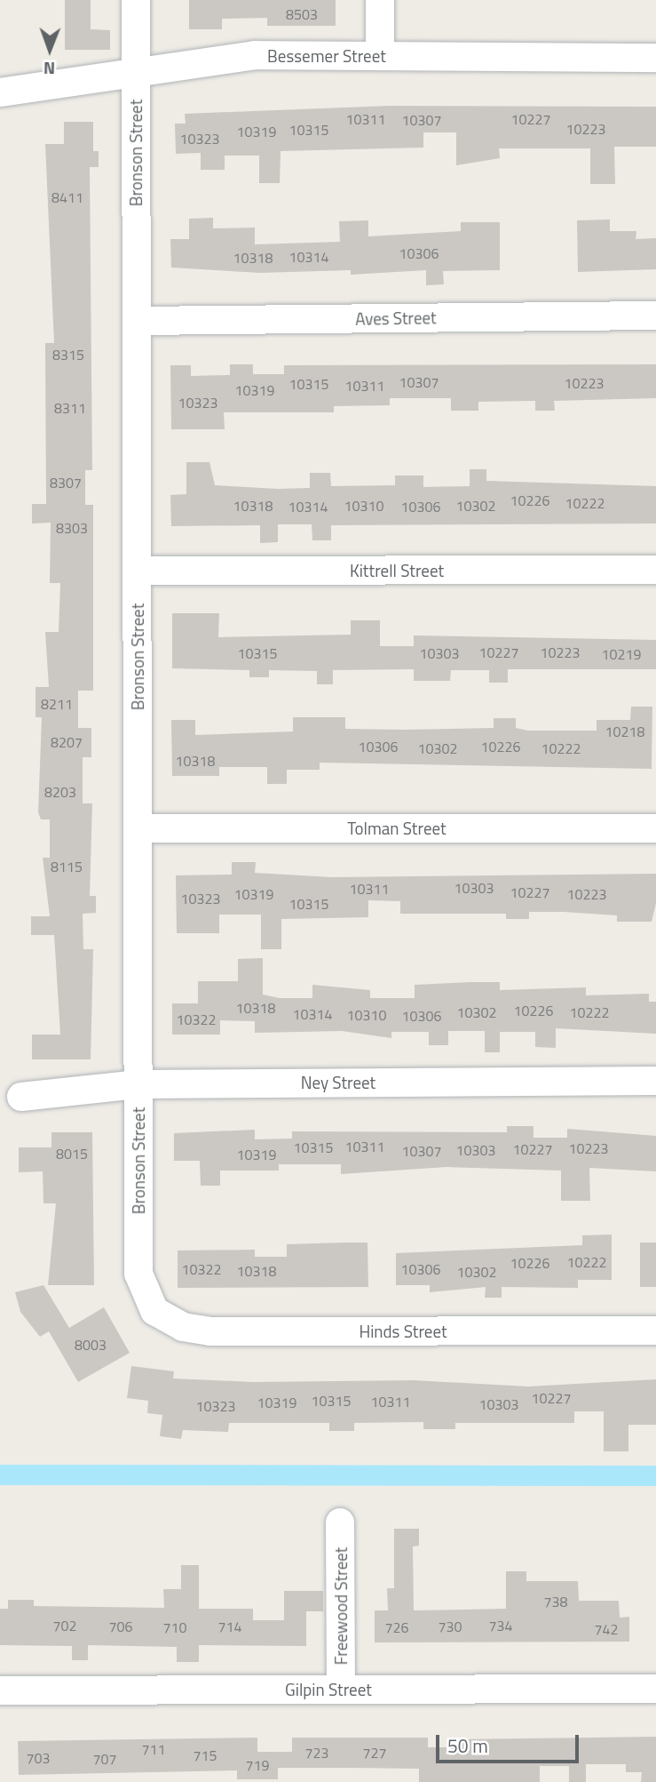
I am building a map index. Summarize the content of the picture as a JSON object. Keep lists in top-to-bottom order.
{
  "streets": {
    "street": [
      "Bessemer Street",
      "Bronson Street",
      "Aves Street",
      "Kittrell Street",
      "Tolman Street",
      "Ney Street",
      "Hinds Street",
      "Freewood Street",
      "Gilpin Street"
    ]
  },
  "crossings": [
    ["Bessemer Street", "Bronson Street"],
    ["Bronson Street", "Aves Street"],
    ["Bronson Street", "Kittrell Street"],
    ["Bronson Street", "Tolman Street"],
    ["Bronson Street", "Ney Street"],
    ["Bronson Street", "Hinds Street"],
    ["Freewood Street", "Gilpin Street"]
  ],
  "house_numbers": [
    "8503",
    "10311",
    "10227",
    "10307",
    "10223",
    "10315",
    "10319",
    "10323",
    "8411",
    "10306",
    "10314",
    "10318",
    "8315",
    "10307",
    "10223",
    "10315",
    "10311",
    "10319",
    "10323",
    "8311",
    "8307",
    "10226",
    "10222",
    "10318",
    "10310",
    "10302",
    "10314",
    "10306",
    "8303",
    "10227",
    "10223",
    "10315",
    "10303",
    "10219",
    "8211",
    "10218",
    "8207",
    "10306",
    "10226",
    "10302",
    "10222",
    "10318",
    "8203",
    "8115",
    "10303",
    "10311",
    "10227",
    "10319",
    "10223",
    "10323",
    "10315",
    "10318",
    "10226",
    "10302",
    "10222",
    "10314",
    "10310",
    "10306",
    "10322",
    "10311",
    "10315",
    "10223",
    "10227",
    "10303",
    "10307",
    "8015",
    "10319",
    "10222",
    "10226",
    "10322",
    "10306",
    "10318",
    "10302",
    "8003",
    "10227",
    "10315",
    "10311",
    "10319",
    "10303",
    "10323",
    "738",
    "702",
    "734",
    "706",
    "714",
    "730",
    "710",
    "726",
    "742",
    "711",
    "723",
    "727",
    "715",
    "703",
    "707",
    "719"
  ],
  "scale_bar": "50 m",
  "north": "bottom"
}
